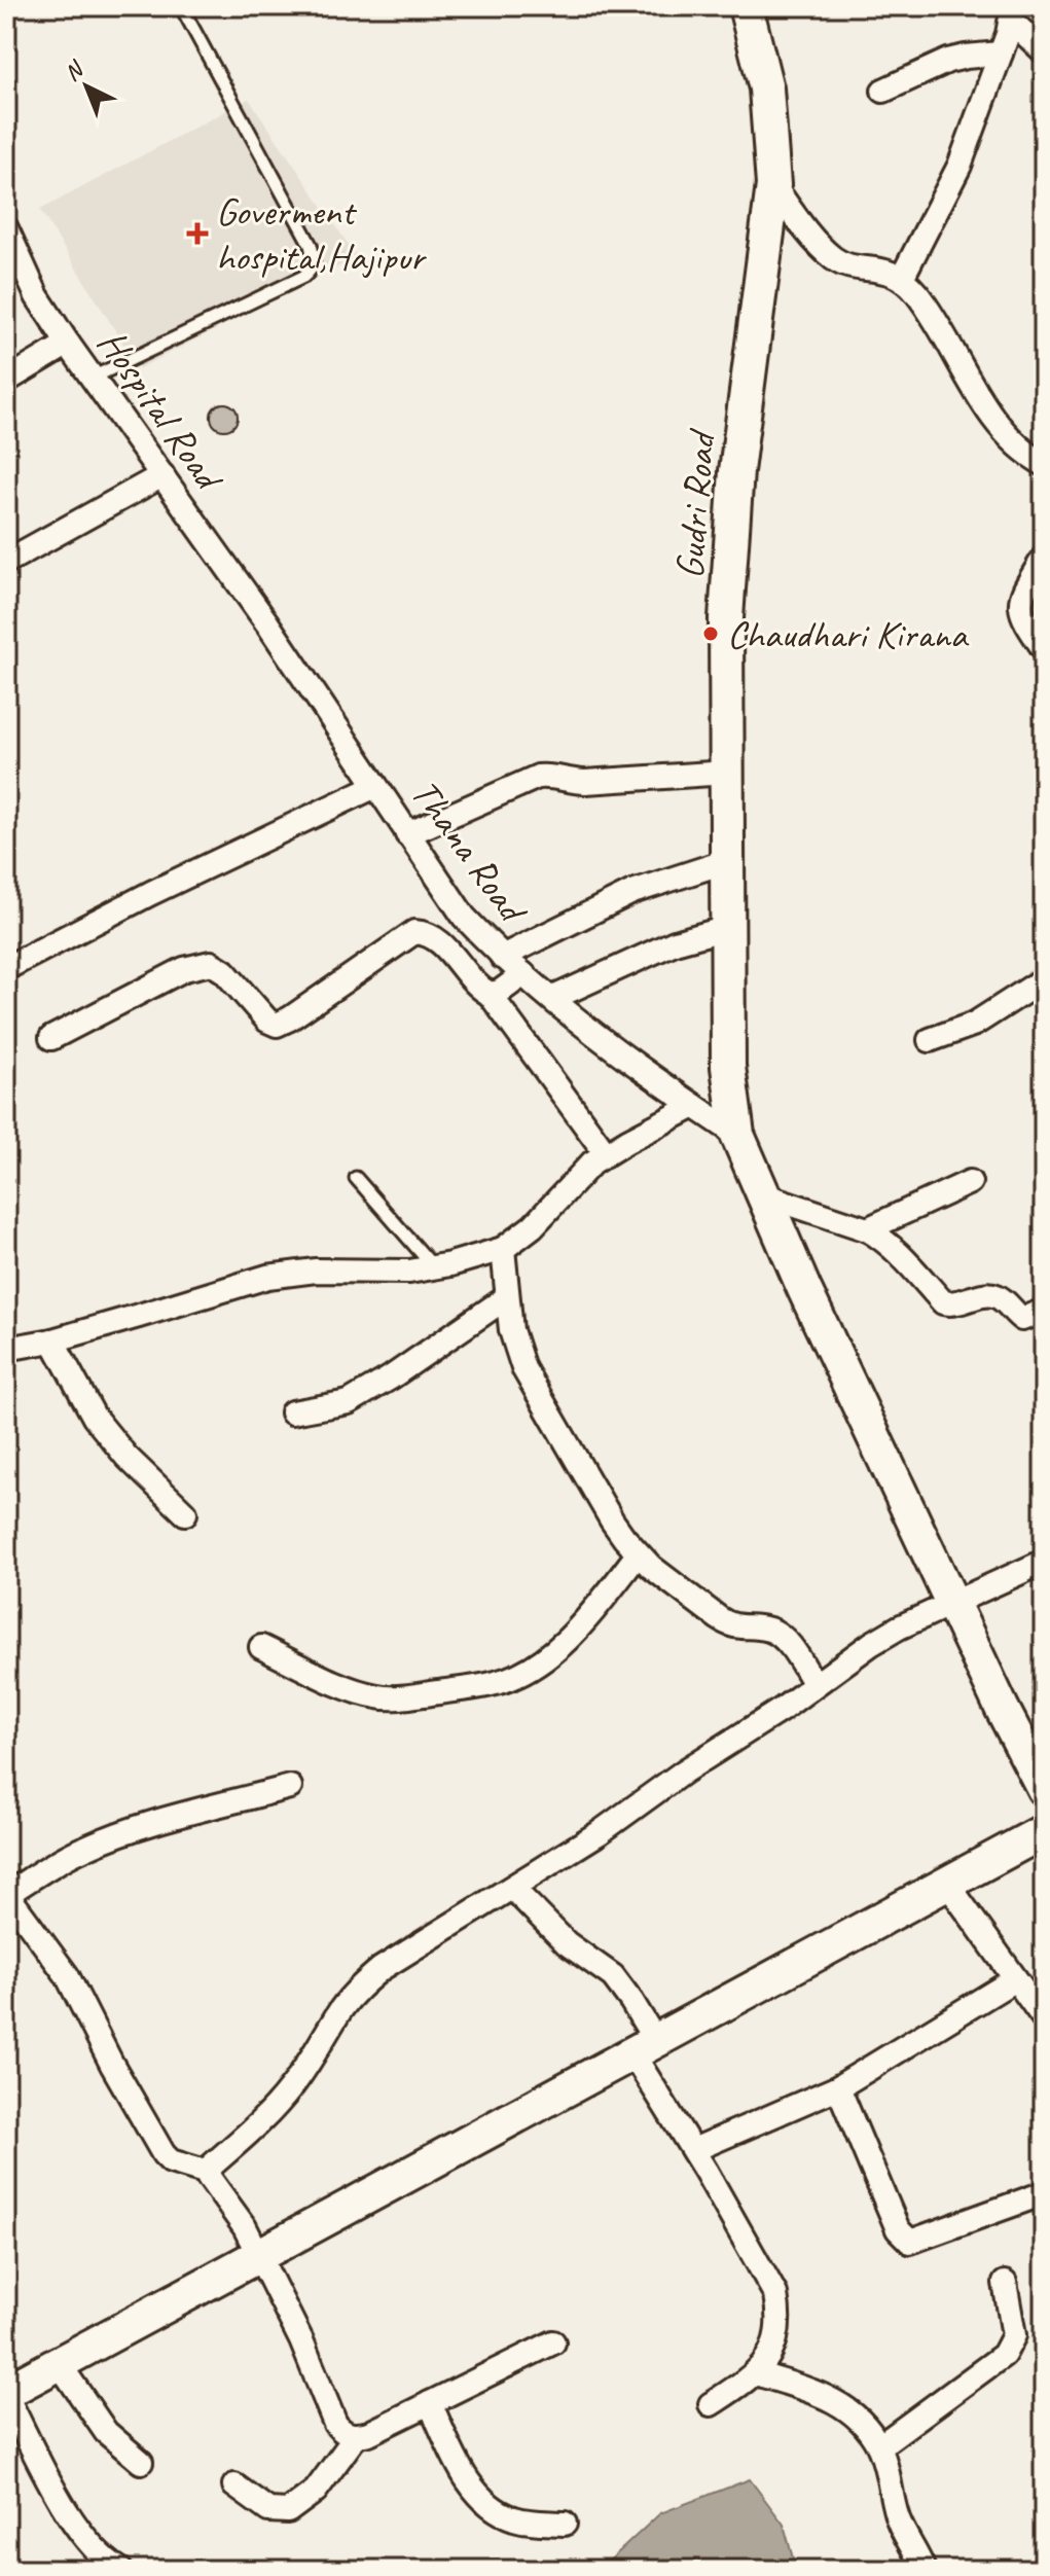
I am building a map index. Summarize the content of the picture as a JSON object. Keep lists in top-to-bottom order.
{
  "streets": {
    "street": ["Hospital Road", "Gudri Road", "Thana Road"]
  },
  "crossings": [
    ["Hospital Road", "Thana Road"],
    ["Gudri Road", "Thana Road"]
  ],
  "places": {
    "health": ["Goverment hospital,Hajipur"],
    "other": ["Chaudhari Kirana"]
  },
  "north": "top left"
}
